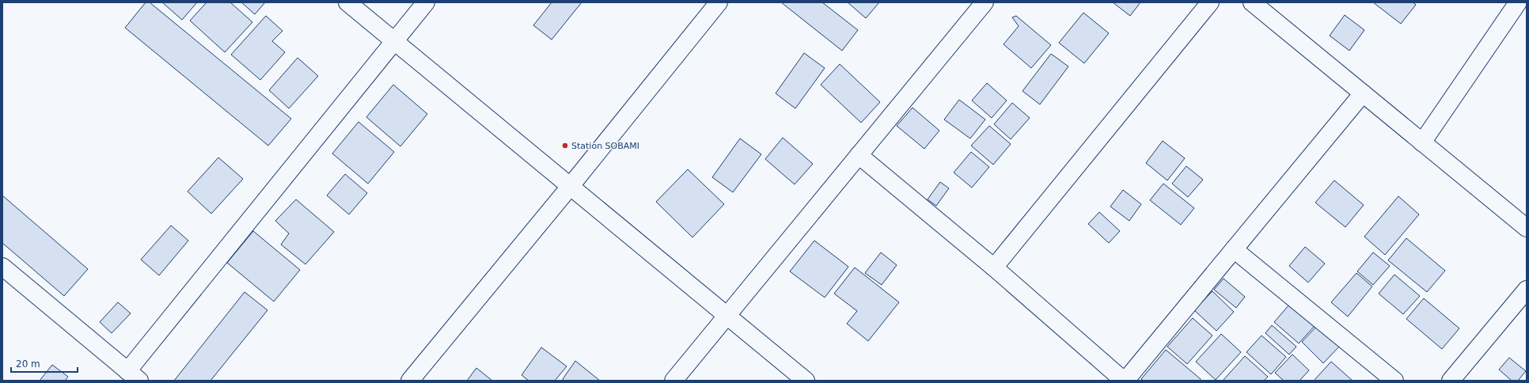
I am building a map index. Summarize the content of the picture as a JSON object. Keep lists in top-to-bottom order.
{
  "places": ["Station SOBAMI"],
  "scale_bar": "20 m"
}
